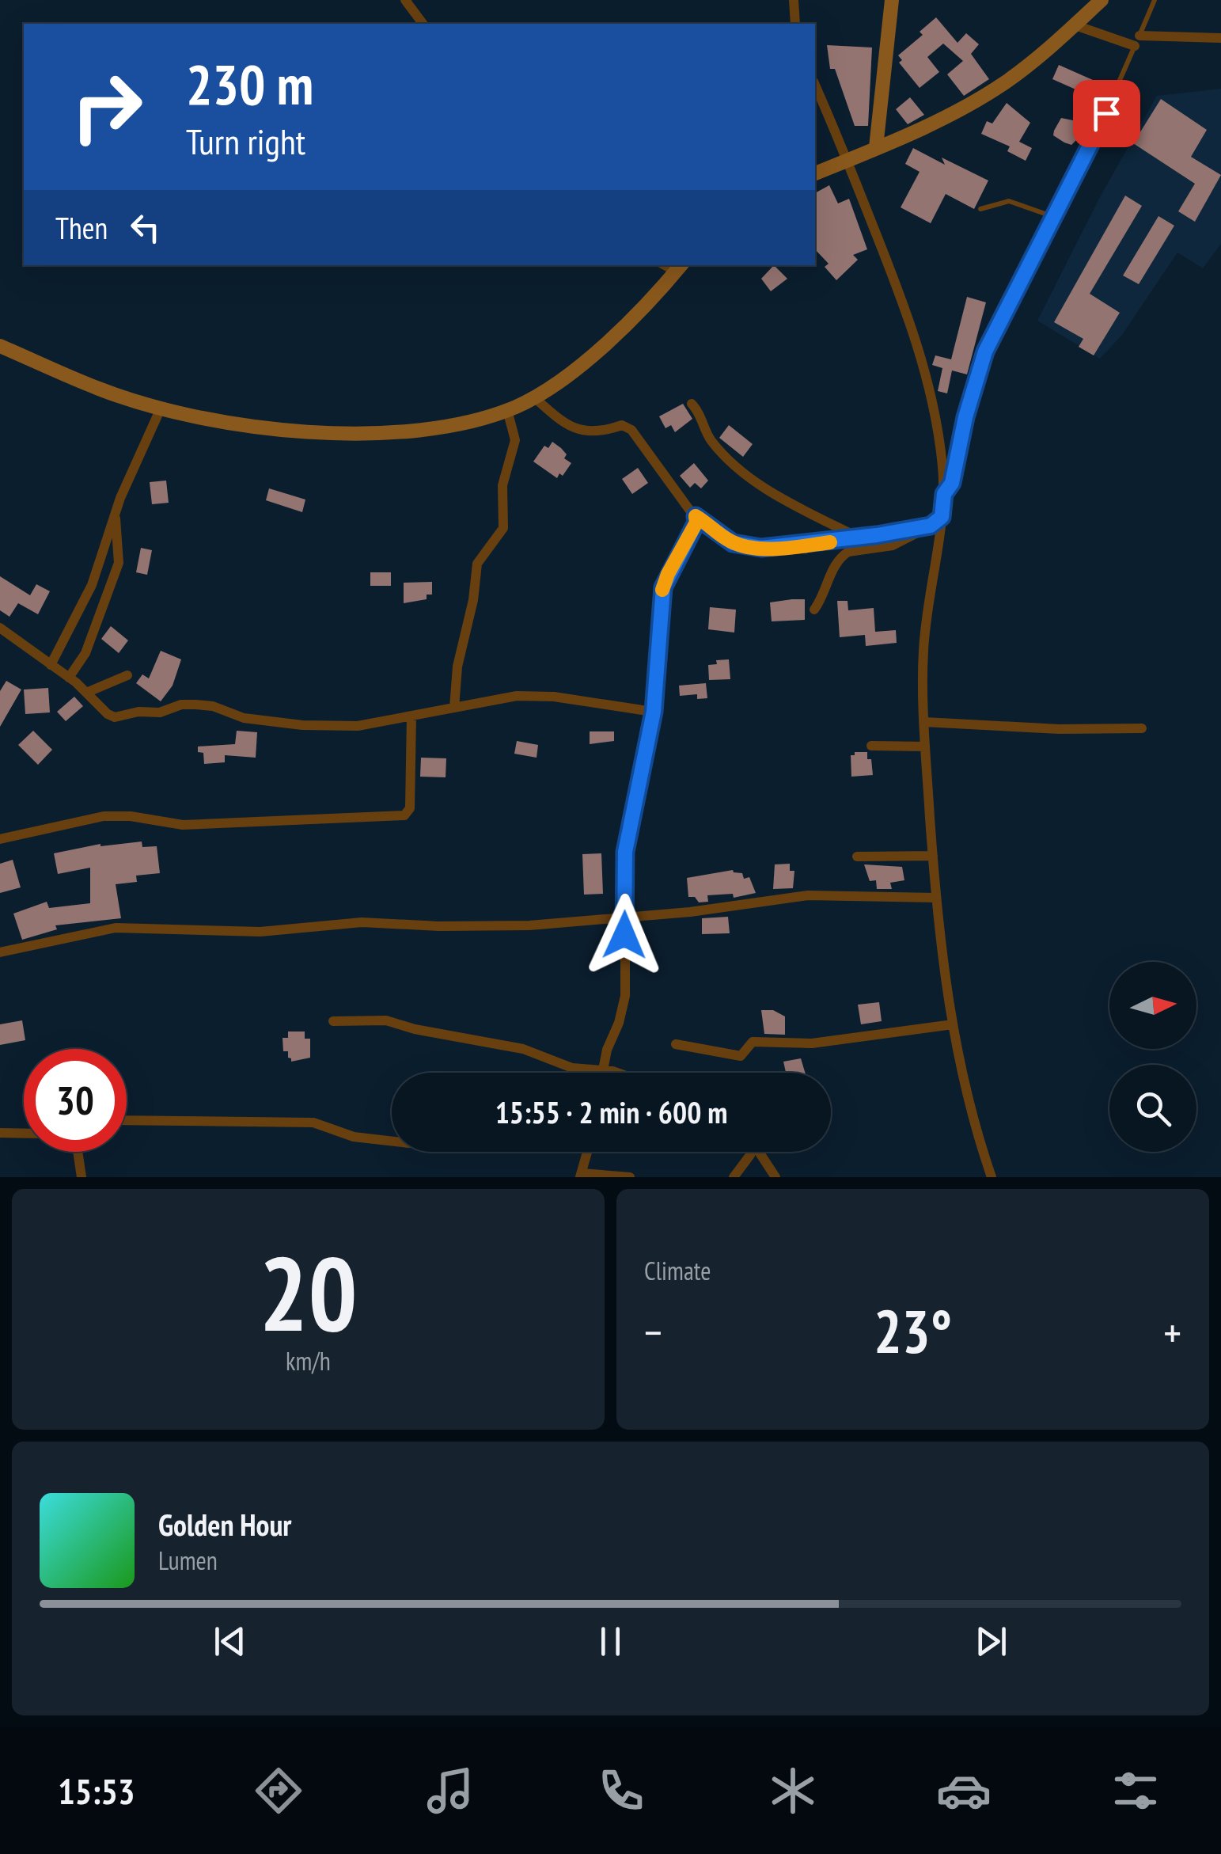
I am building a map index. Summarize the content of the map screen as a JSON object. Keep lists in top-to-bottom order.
{
  "north": "right",
  "page": {
    "turn": ["230 m", "Turn right"],
    "then": "Then",
    "limit": "30",
    "trip": "15:55 · 2 min · 600 m",
    "tile": [
      ["20", "km/h"],
      "Climate"
    ],
    "heat": ["−", "23°", "+"],
    "song": ["Golden Hour", "Lumen"],
    "tabs": "15:53"
  }
}
